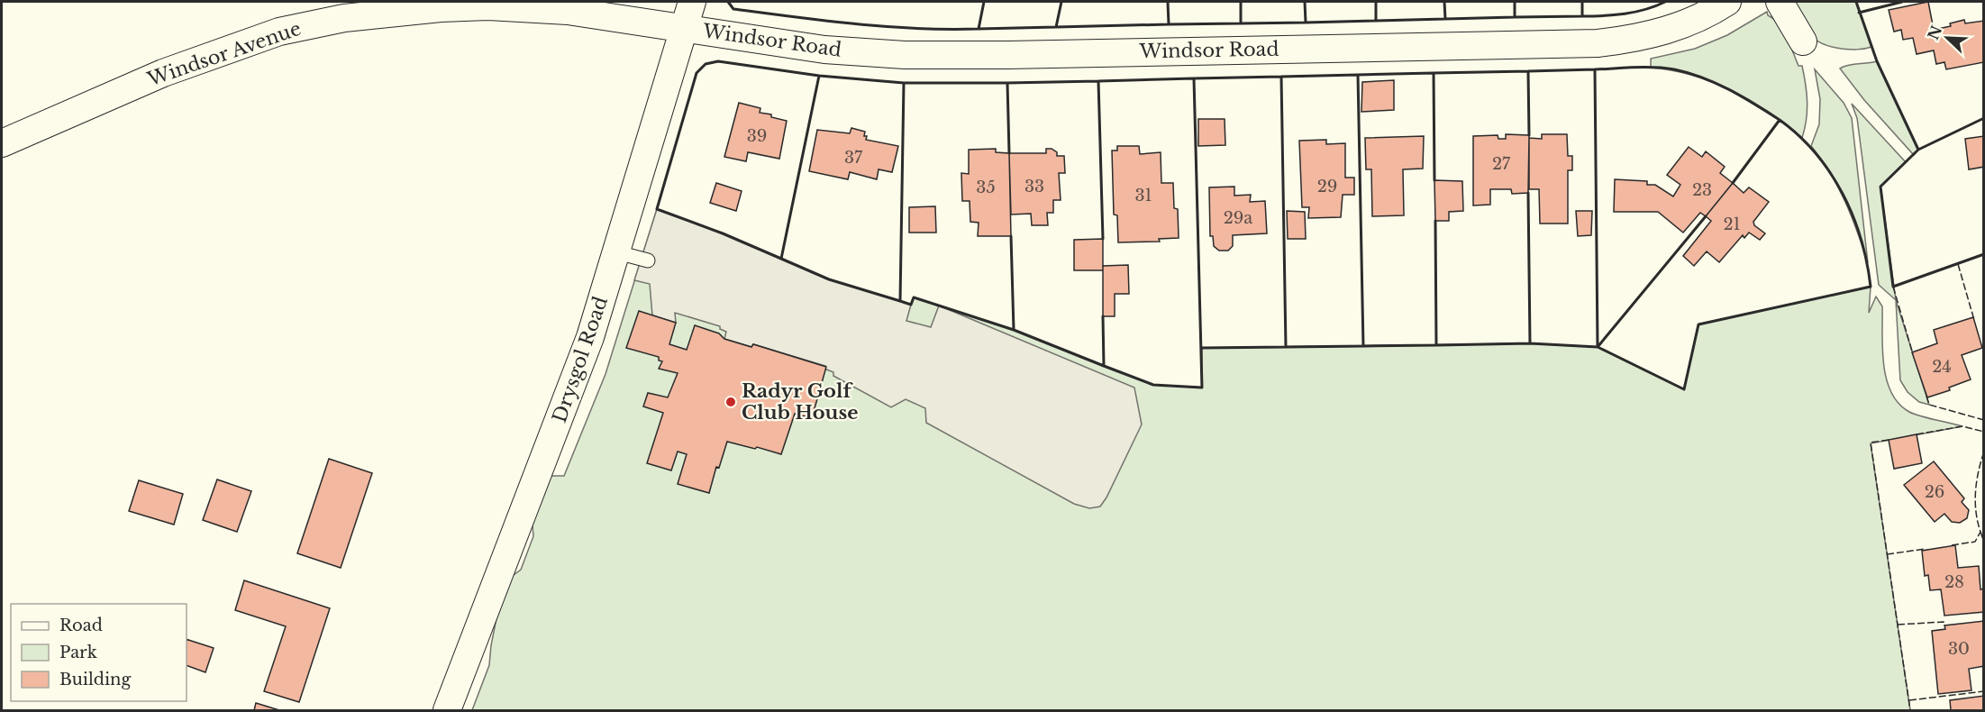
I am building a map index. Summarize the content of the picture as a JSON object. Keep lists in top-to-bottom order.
{
  "streets": {
    "street": ["Windsor Road", "Windsor Avenue", "Drysgol Road"]
  },
  "crossings": [
    ["Windsor Road", "Windsor Avenue"],
    ["Windsor Road", "Drysgol Road"],
    ["Windsor Avenue", "Drysgol Road"]
  ],
  "places": ["Radyr Golf Club House"],
  "house_numbers": [
    "39",
    "37",
    "27",
    "33",
    "29",
    "35",
    "23",
    "31",
    "29a",
    "21",
    "24",
    "26",
    "28",
    "30"
  ],
  "legend": ["Road", "Park", "Building"],
  "north": "top left"
}
